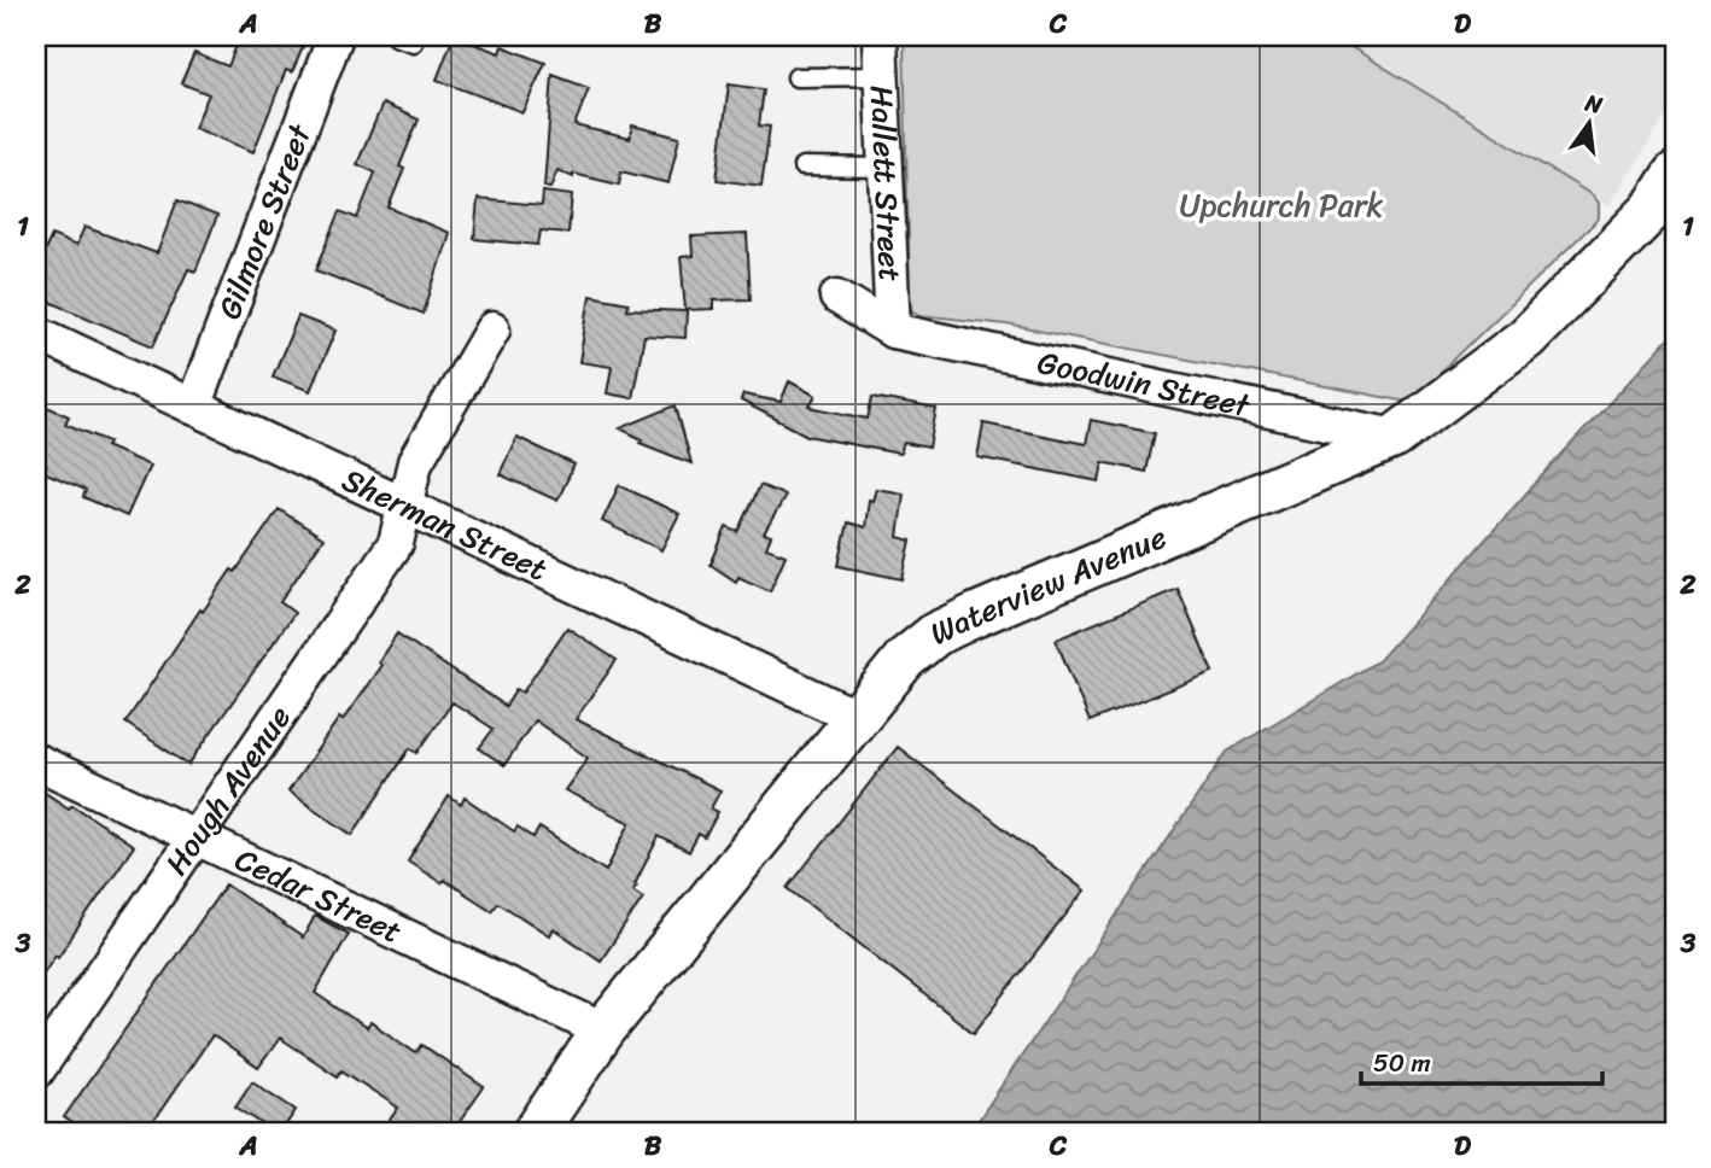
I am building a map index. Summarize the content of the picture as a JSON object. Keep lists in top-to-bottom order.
{
  "streets": {
    "street": [
      "Hallett Street",
      "Gilmore Street",
      "Goodwin Street",
      "Sherman Street",
      "Waterview Avenue",
      "Hough Avenue",
      "Cedar Street"
    ]
  },
  "crossings": [
    ["Hallett Street", "Goodwin Street"],
    ["Gilmore Street", "Sherman Street"],
    ["Goodwin Street", "Waterview Avenue"],
    ["Sherman Street", "Waterview Avenue"],
    ["Sherman Street", "Hough Avenue"],
    ["Waterview Avenue", "Cedar Street"],
    ["Hough Avenue", "Cedar Street"]
  ],
  "parks": ["Upchurch Park"],
  "scale_bar": "50 m",
  "north": "top",
  "grid": {
    "columns": [
      "A",
      "B",
      "C",
      "D"
    ],
    "rows": ["1", "2", "3"]
  }
}
